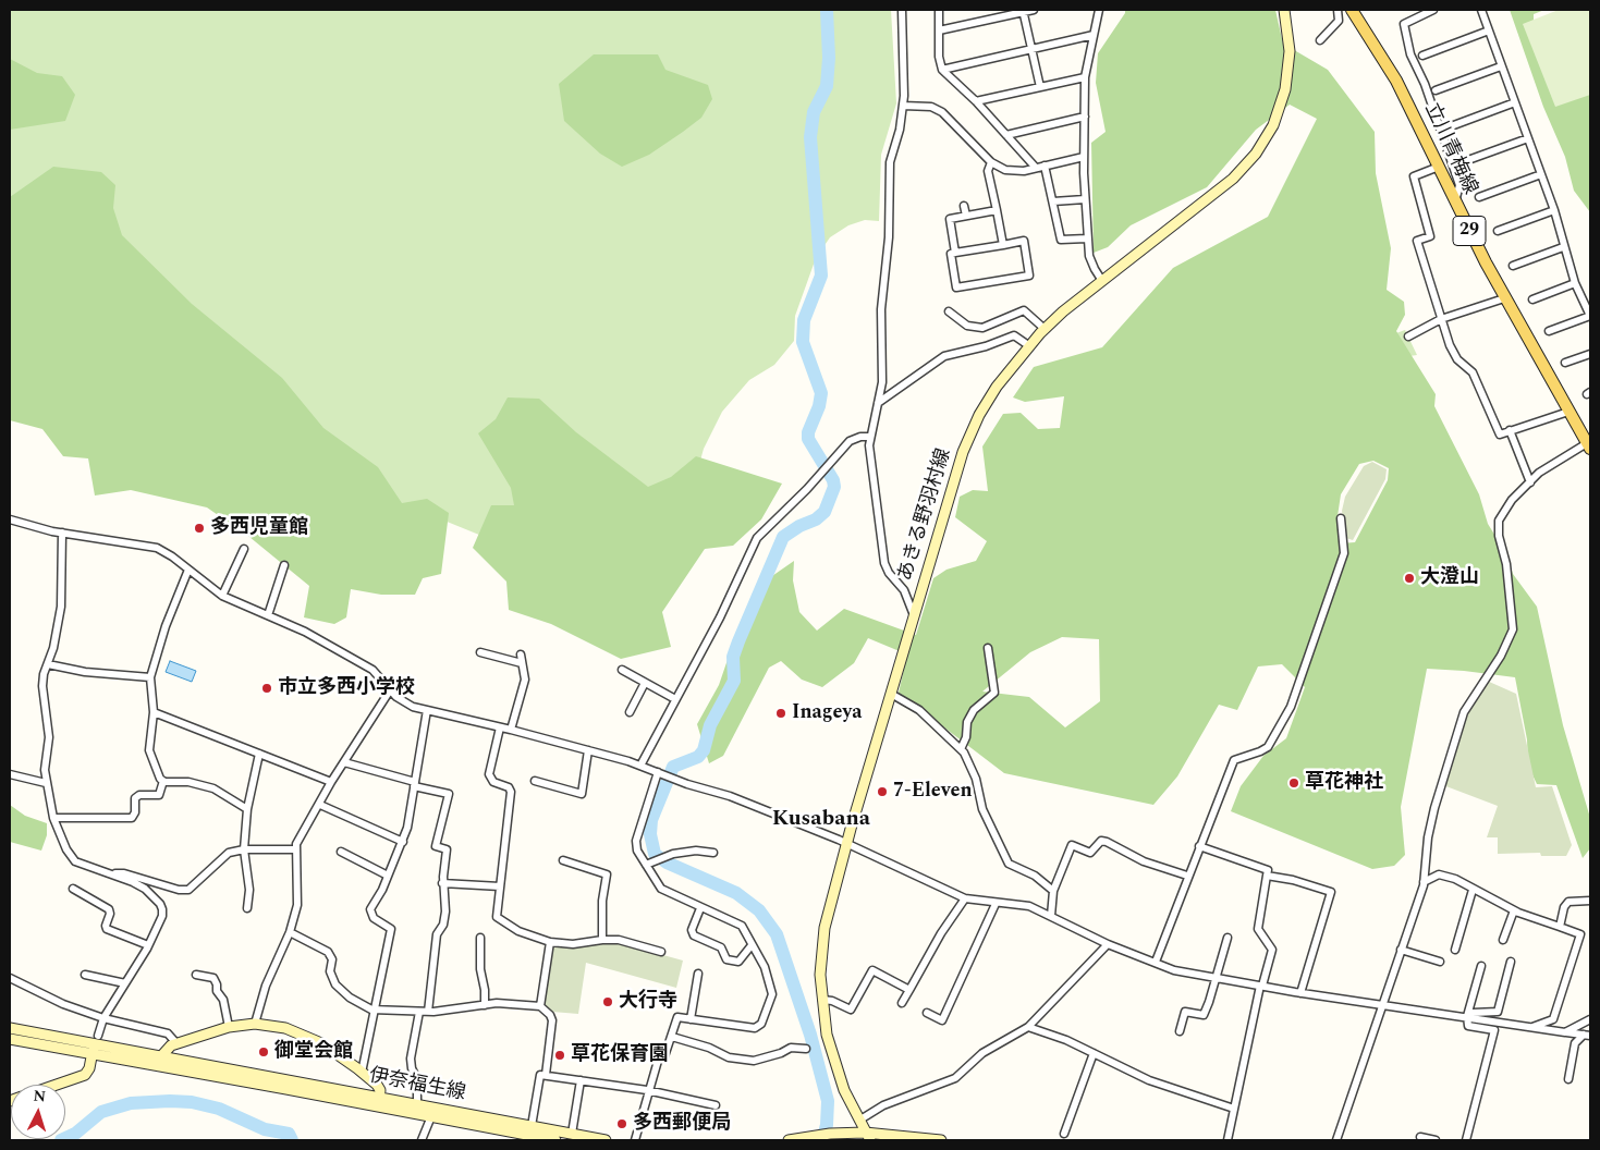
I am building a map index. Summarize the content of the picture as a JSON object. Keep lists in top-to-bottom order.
{
  "streets": {
    "main road": [
      "立川青梅線",
      "29",
      "あきる野羽村線",
      "伊奈福生線"
    ]
  },
  "districts": ["Kusabana"],
  "places": [
    "多西児童館",
    "大澄山",
    "市立多西小学校",
    "Inageya",
    "草花神社",
    "7-Eleven",
    "大行寺",
    "御堂会館",
    "草花保育園",
    "多西郵便局"
  ],
  "north": "top"
}
